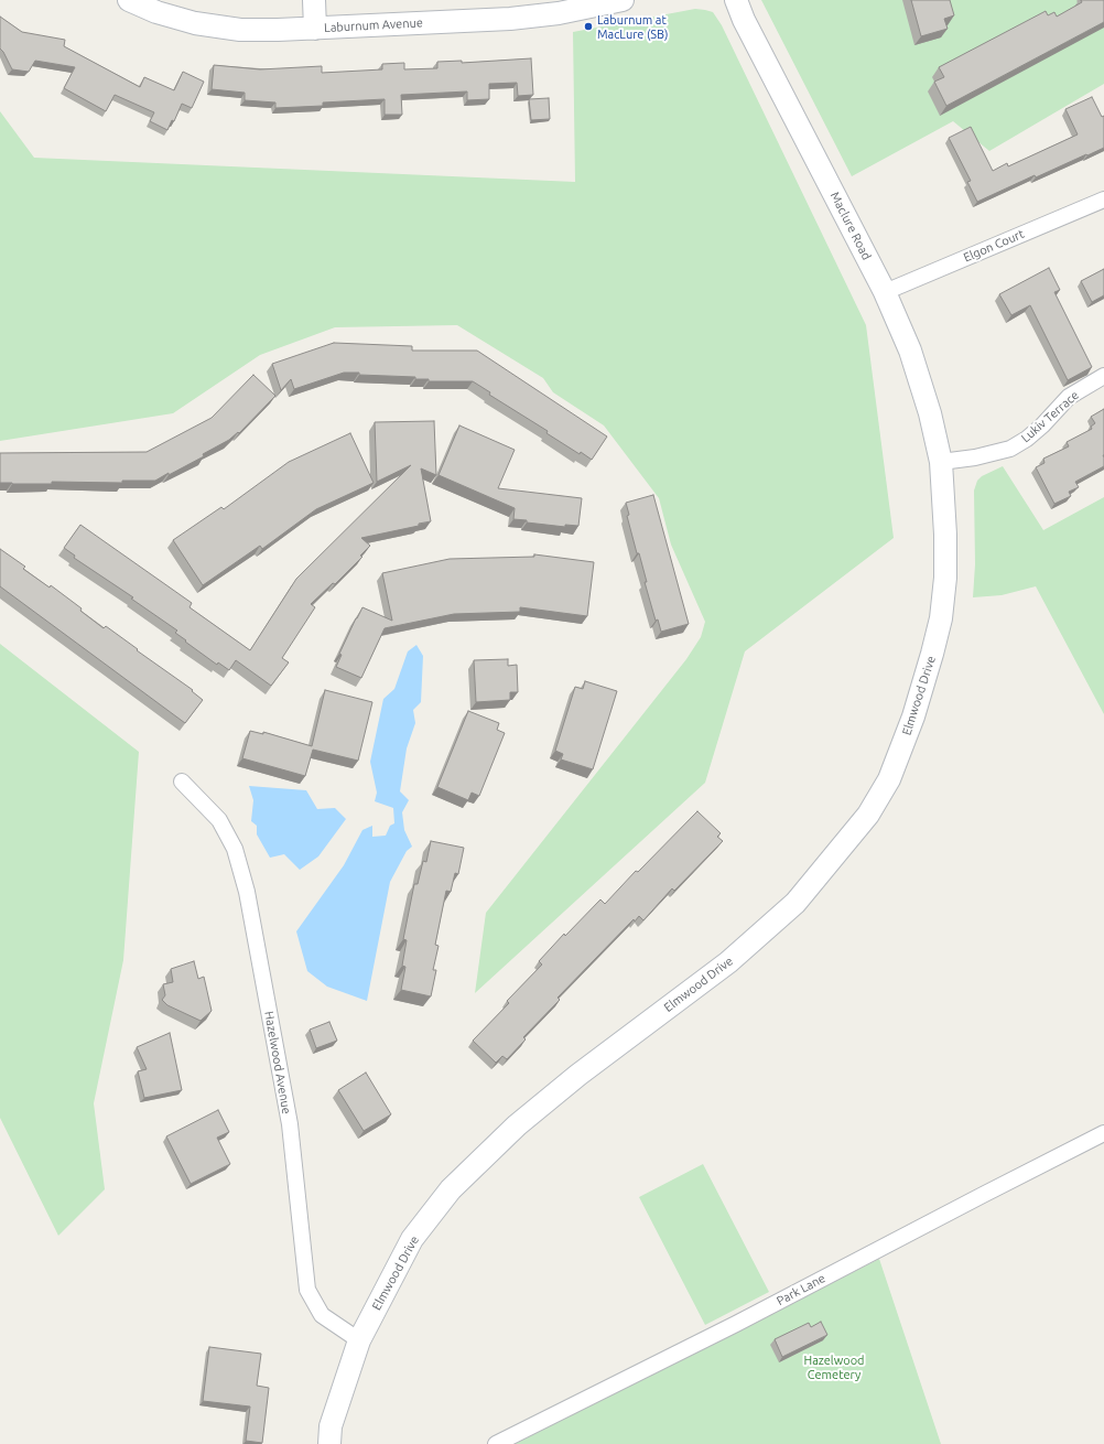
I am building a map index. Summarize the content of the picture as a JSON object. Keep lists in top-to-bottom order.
{
  "streets": {
    "street": [
      "Laburnum Avenue",
      "Maclure Road",
      "Elgon Court",
      "Lukiv Terrace",
      "Elmwood Drive",
      "Hazelwood Avenue",
      "Park Lane"
    ]
  },
  "crossings": [
    ["Maclure Road", "Elgon Court"],
    ["Maclure Road", "Lukiv Terrace"],
    ["Maclure Road", "Elmwood Drive"],
    ["Lukiv Terrace", "Elmwood Drive"],
    ["Elmwood Drive", "Hazelwood Avenue"]
  ],
  "parks": ["Hazelwood Cemetery"],
  "places": ["Laburnum at MacLure (SB)"]
}
